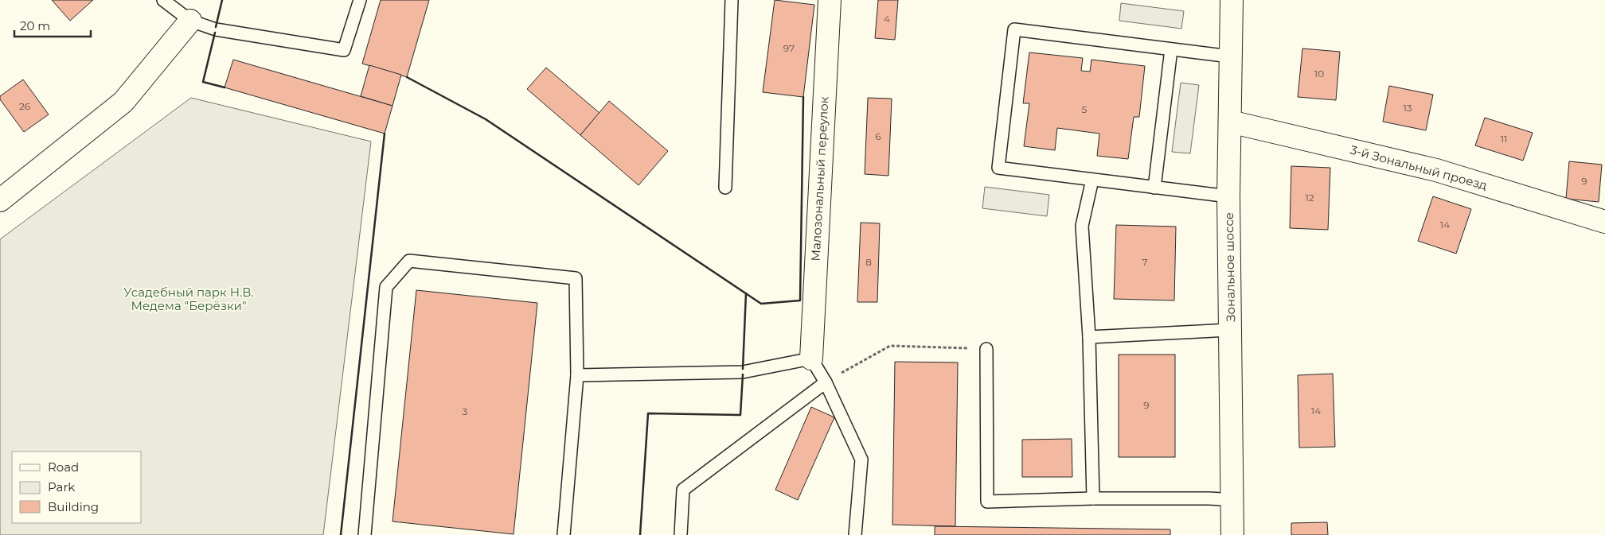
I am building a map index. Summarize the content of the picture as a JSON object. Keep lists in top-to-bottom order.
{
  "streets": {
    "street": ["3-й Зональный проезд", "Малозональный переулок", "Зональное шоссе"]
  },
  "crossings": [
    ["3-й Зональный проезд", "Зональное шоссе"]
  ],
  "parks": ["Усадебный парк Н.В. Медема \"Берёзки\""],
  "house_numbers": [
    "4",
    "97",
    "10",
    "26",
    "13",
    "5",
    "6",
    "11",
    "9",
    "12",
    "14",
    "8",
    "7",
    "9",
    "14",
    "3"
  ],
  "legend": ["Road", "Park", "Building"],
  "scale_bar": "20 m"
}
